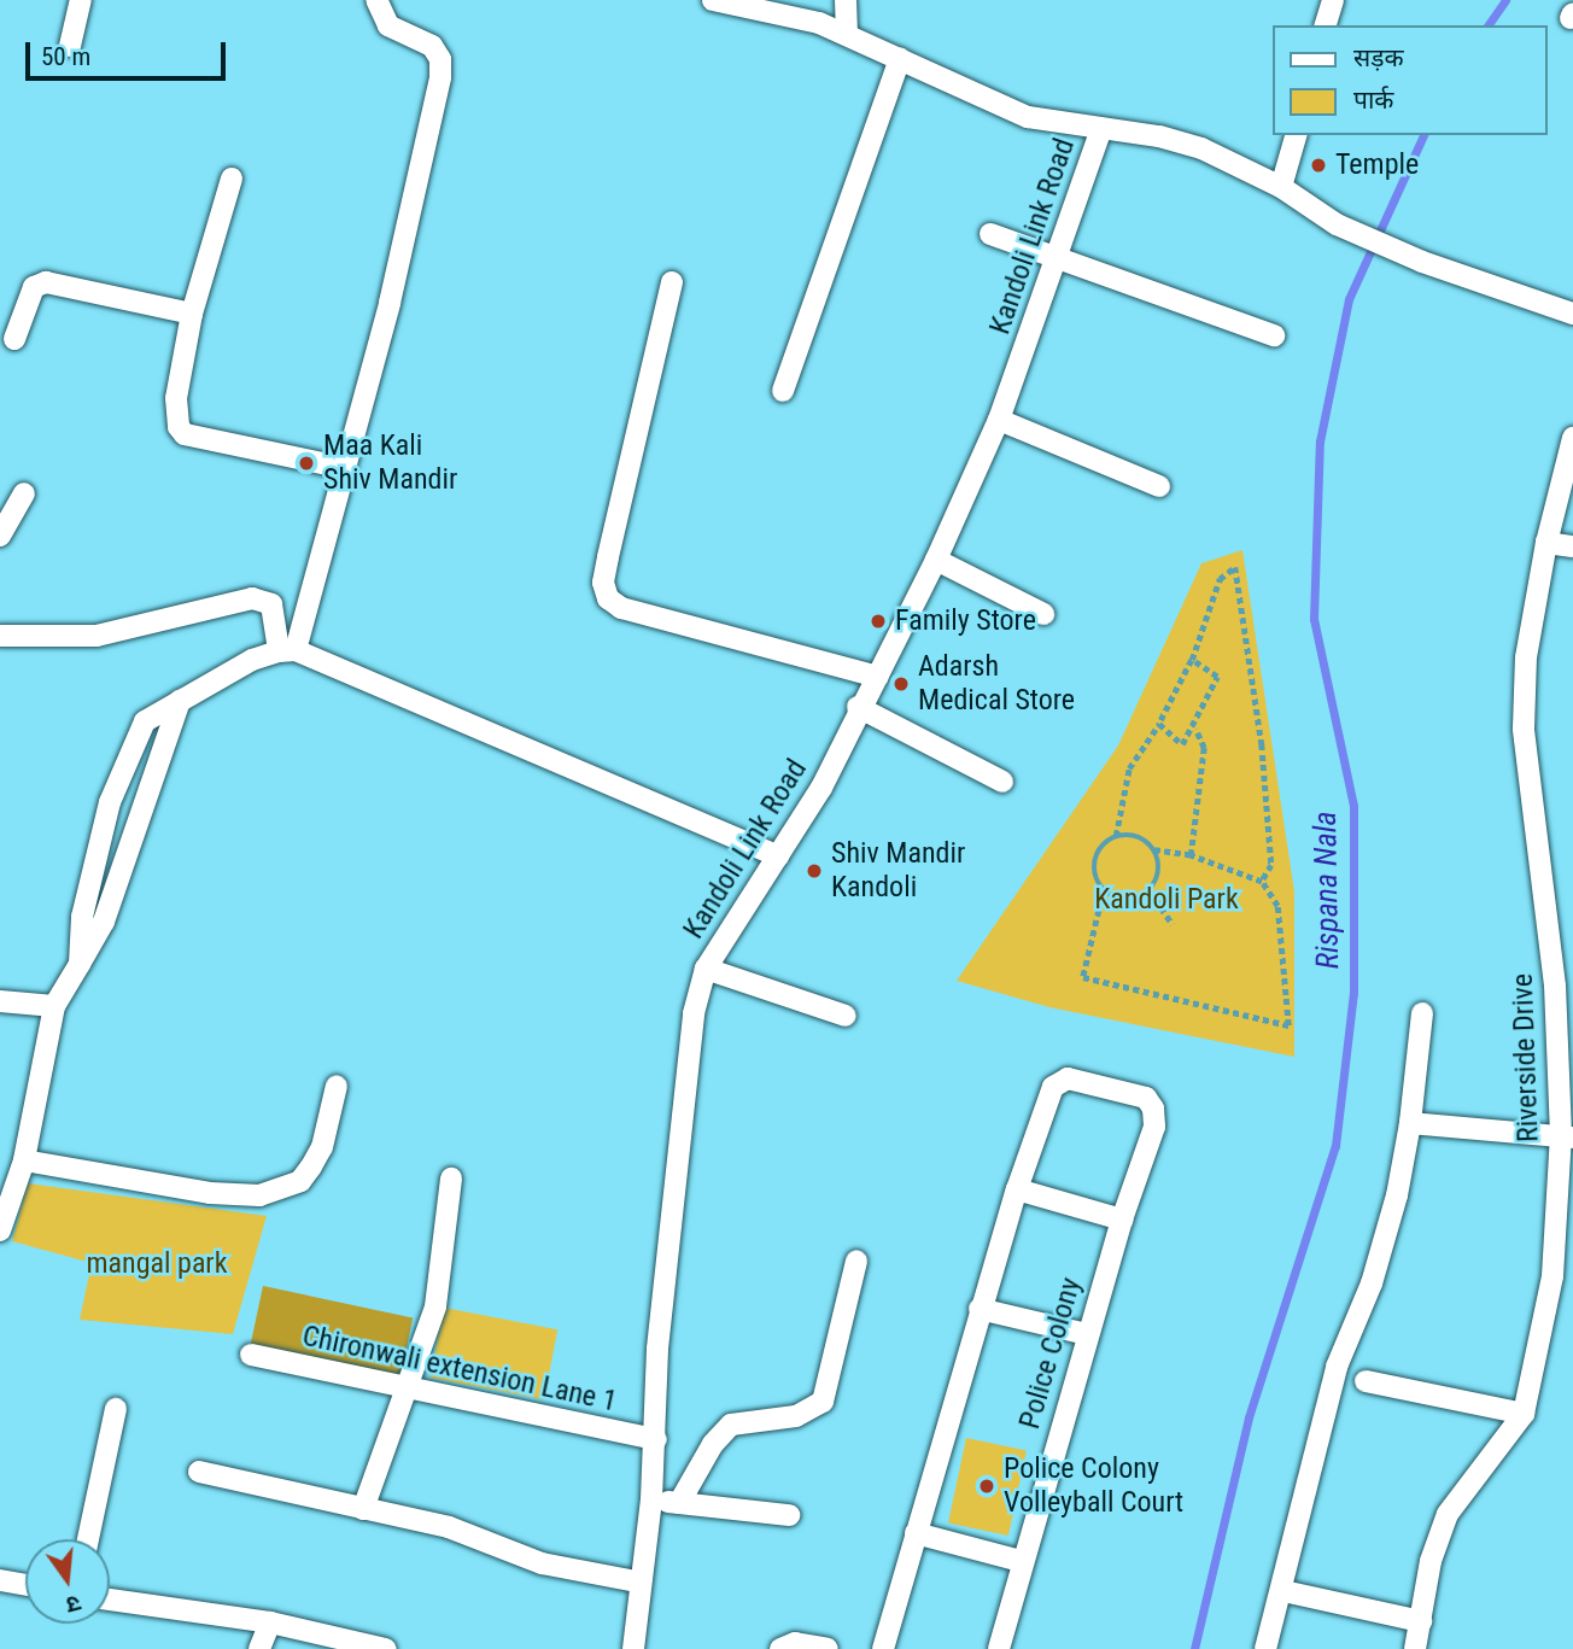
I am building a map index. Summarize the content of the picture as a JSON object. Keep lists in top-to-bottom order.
{
  "streets": {
    "street": [
      "Kandoli Link Road",
      "Riverside Drive",
      "Police Colony",
      "Chironwali extension Lane 1"
    ]
  },
  "crossings": [
    ["Kandoli Link Road", "Chironwali extension Lane 1"]
  ],
  "water": ["Rispana Nala"],
  "parks": ["Kandoli Park", "mangal park"],
  "places": [
    "Temple",
    "Maa Kali Shiv Mandir",
    "Family Store",
    "Adarsh Medical Store",
    "Shiv Mandir Kandoli",
    "Police Colony Volleyball Court"
  ],
  "legend": ["सड़क", "पार्क"],
  "scale_bar": "50 m",
  "north": "bottom"
}
